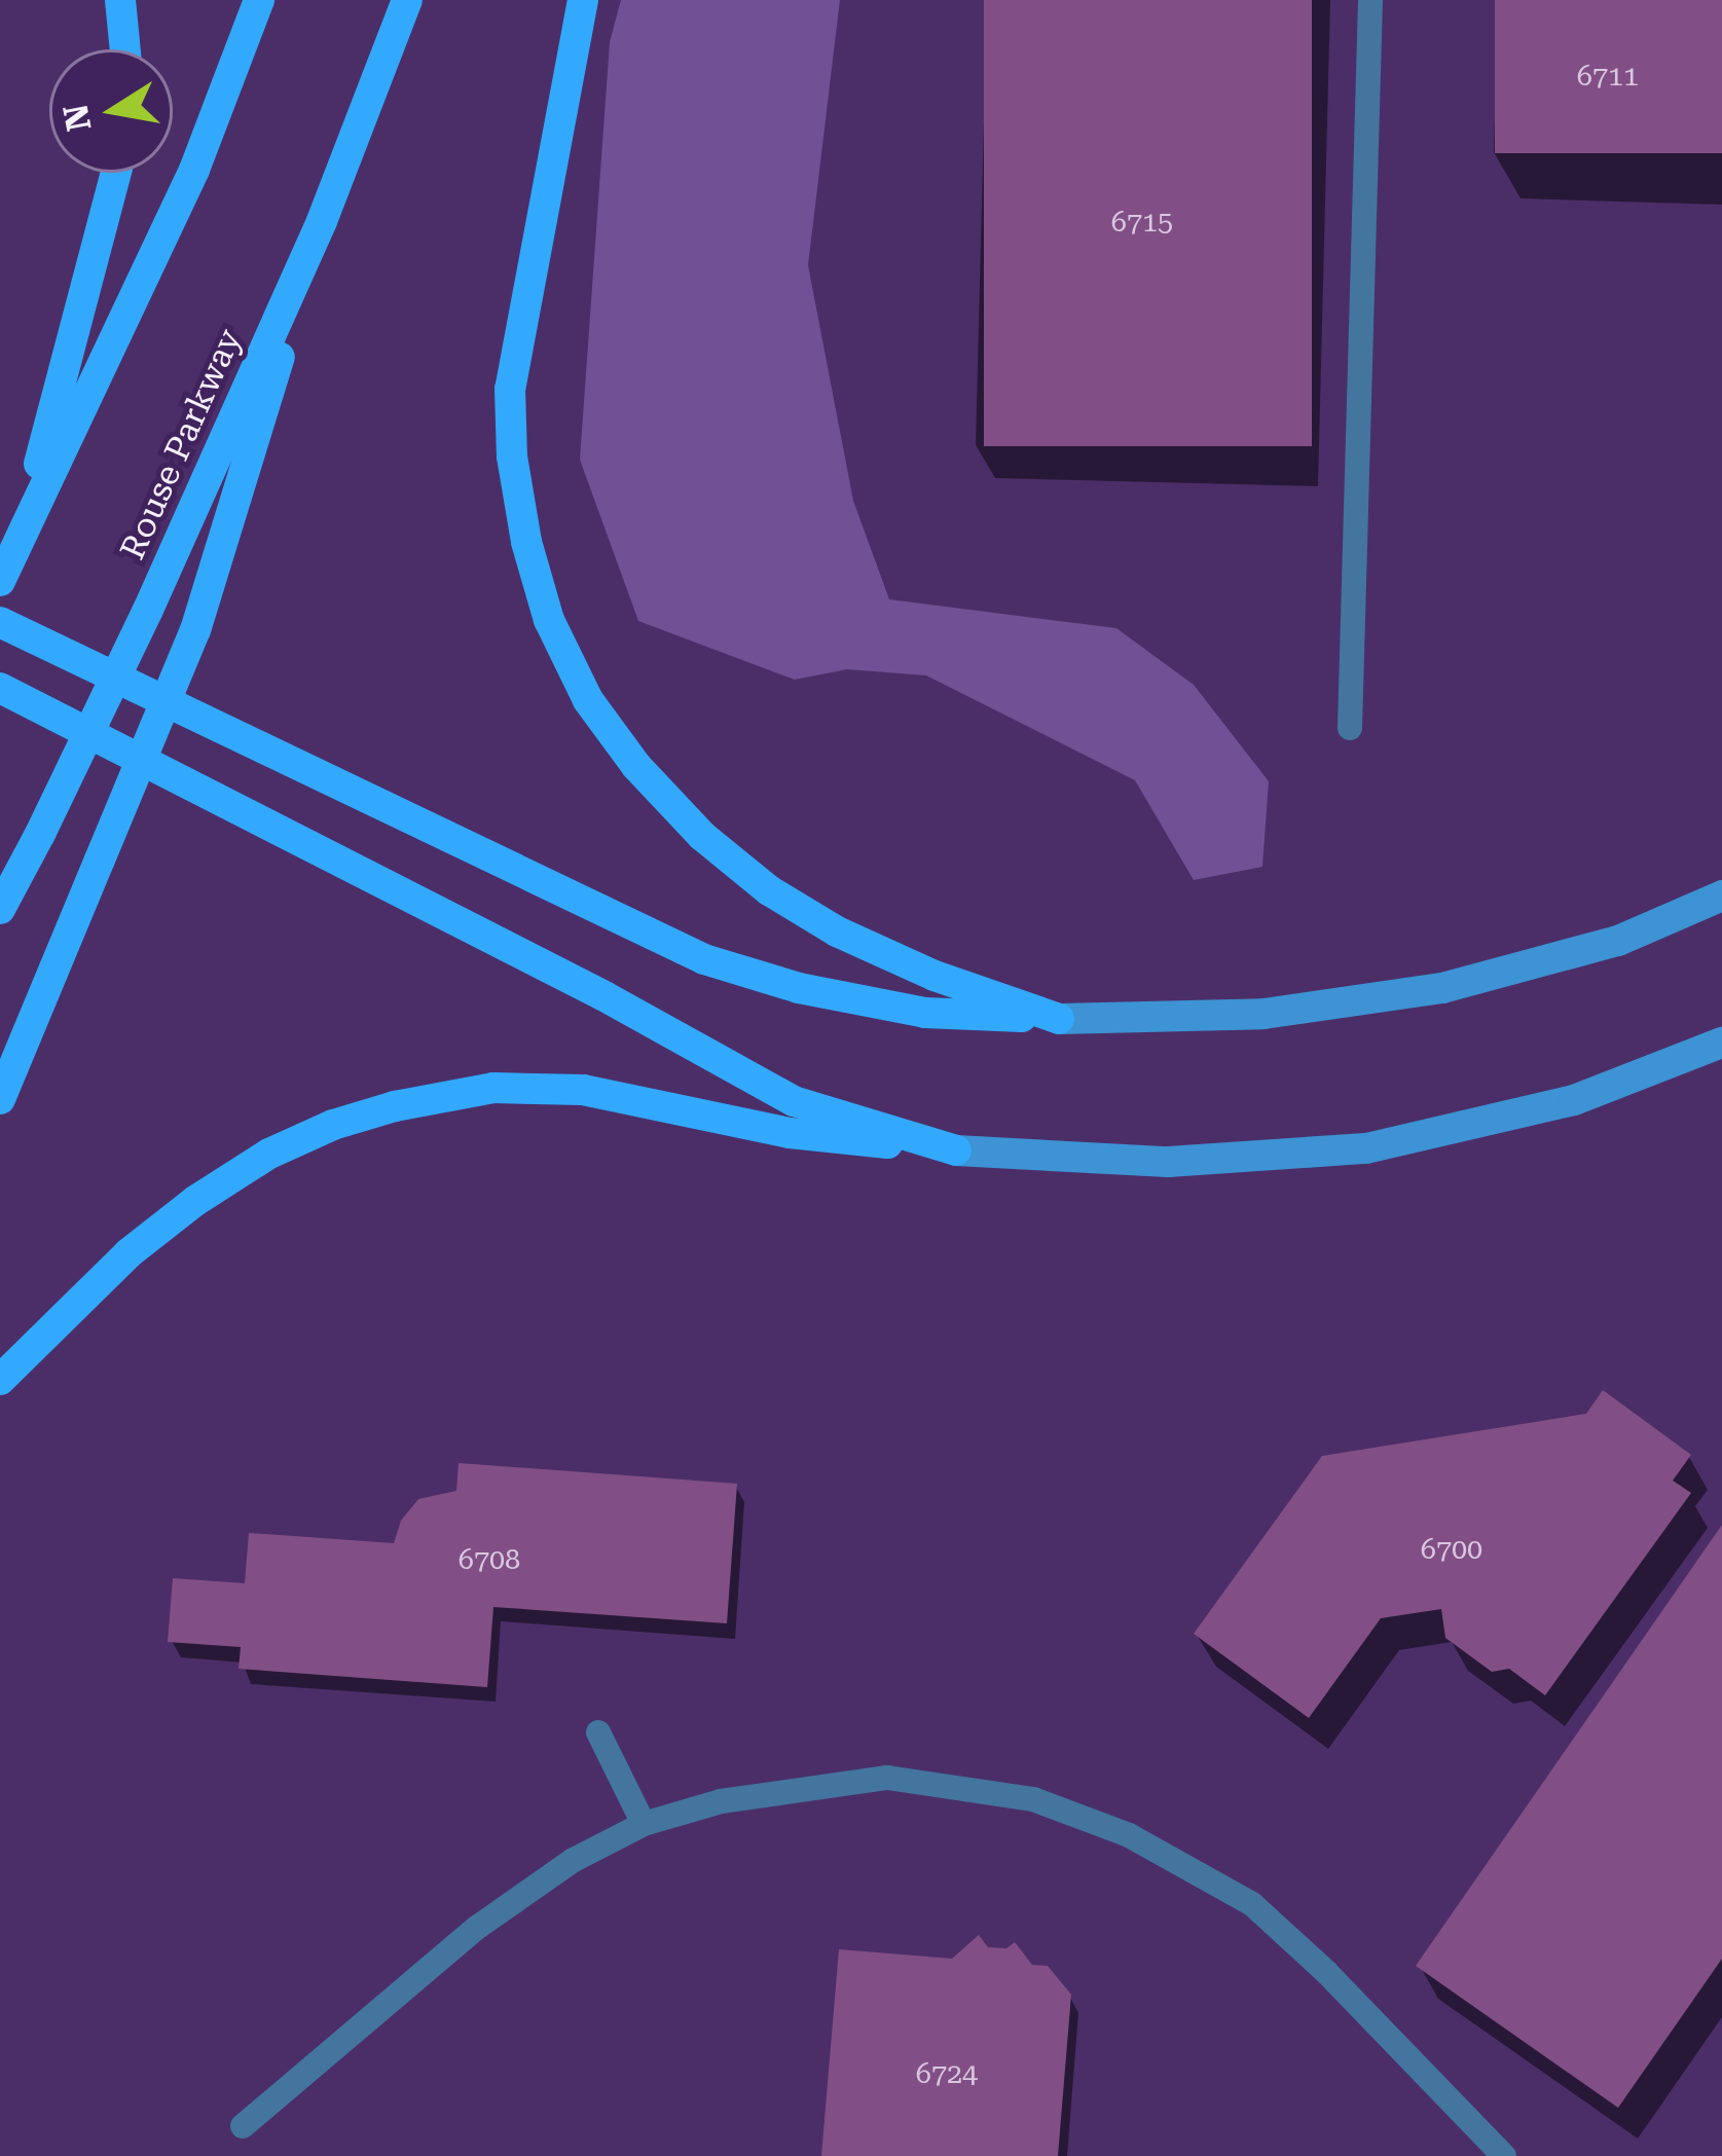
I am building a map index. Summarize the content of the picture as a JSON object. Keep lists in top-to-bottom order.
{
  "streets": {
    "main road": ["Rouse Parkway"]
  },
  "house_numbers": [
    "6711",
    "6715",
    "6700",
    "6708",
    "6724"
  ],
  "north": "left"
}
